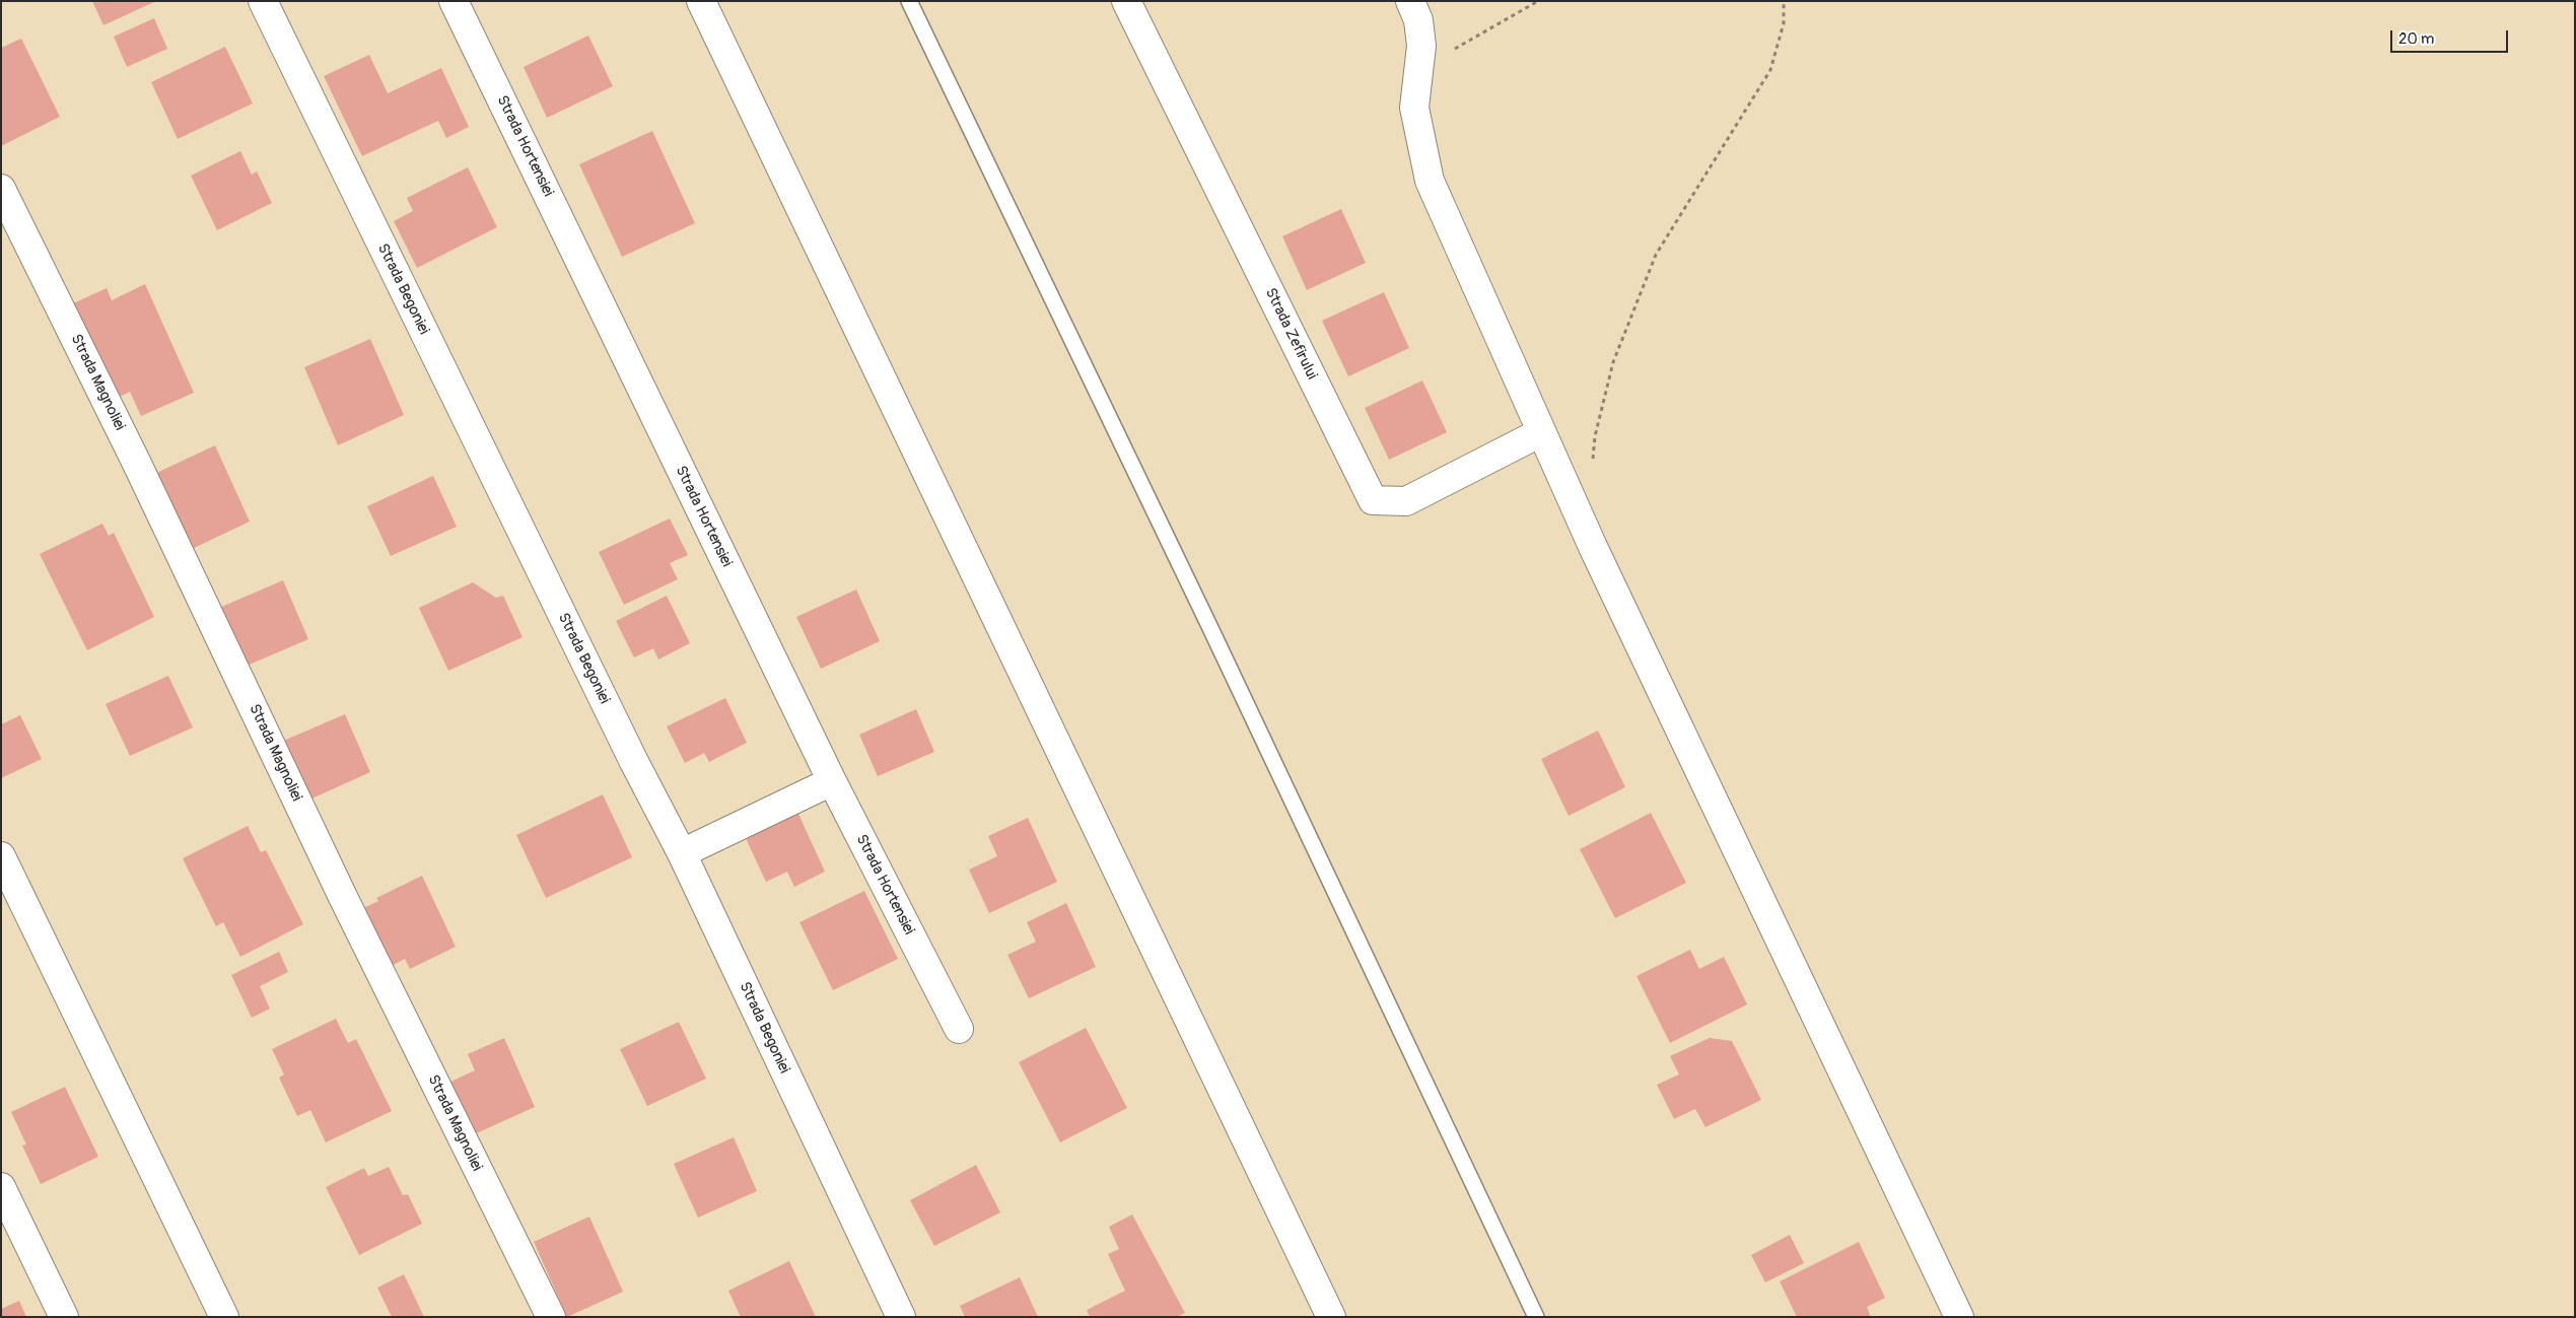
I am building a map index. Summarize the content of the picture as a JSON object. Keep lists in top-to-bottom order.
{
  "streets": {
    "street": [
      "Strada Hortensiei",
      "Strada Begoniei",
      "Strada Zefirului",
      "Strada Magnoliei"
    ]
  },
  "scale_bar": "20 m"
}
